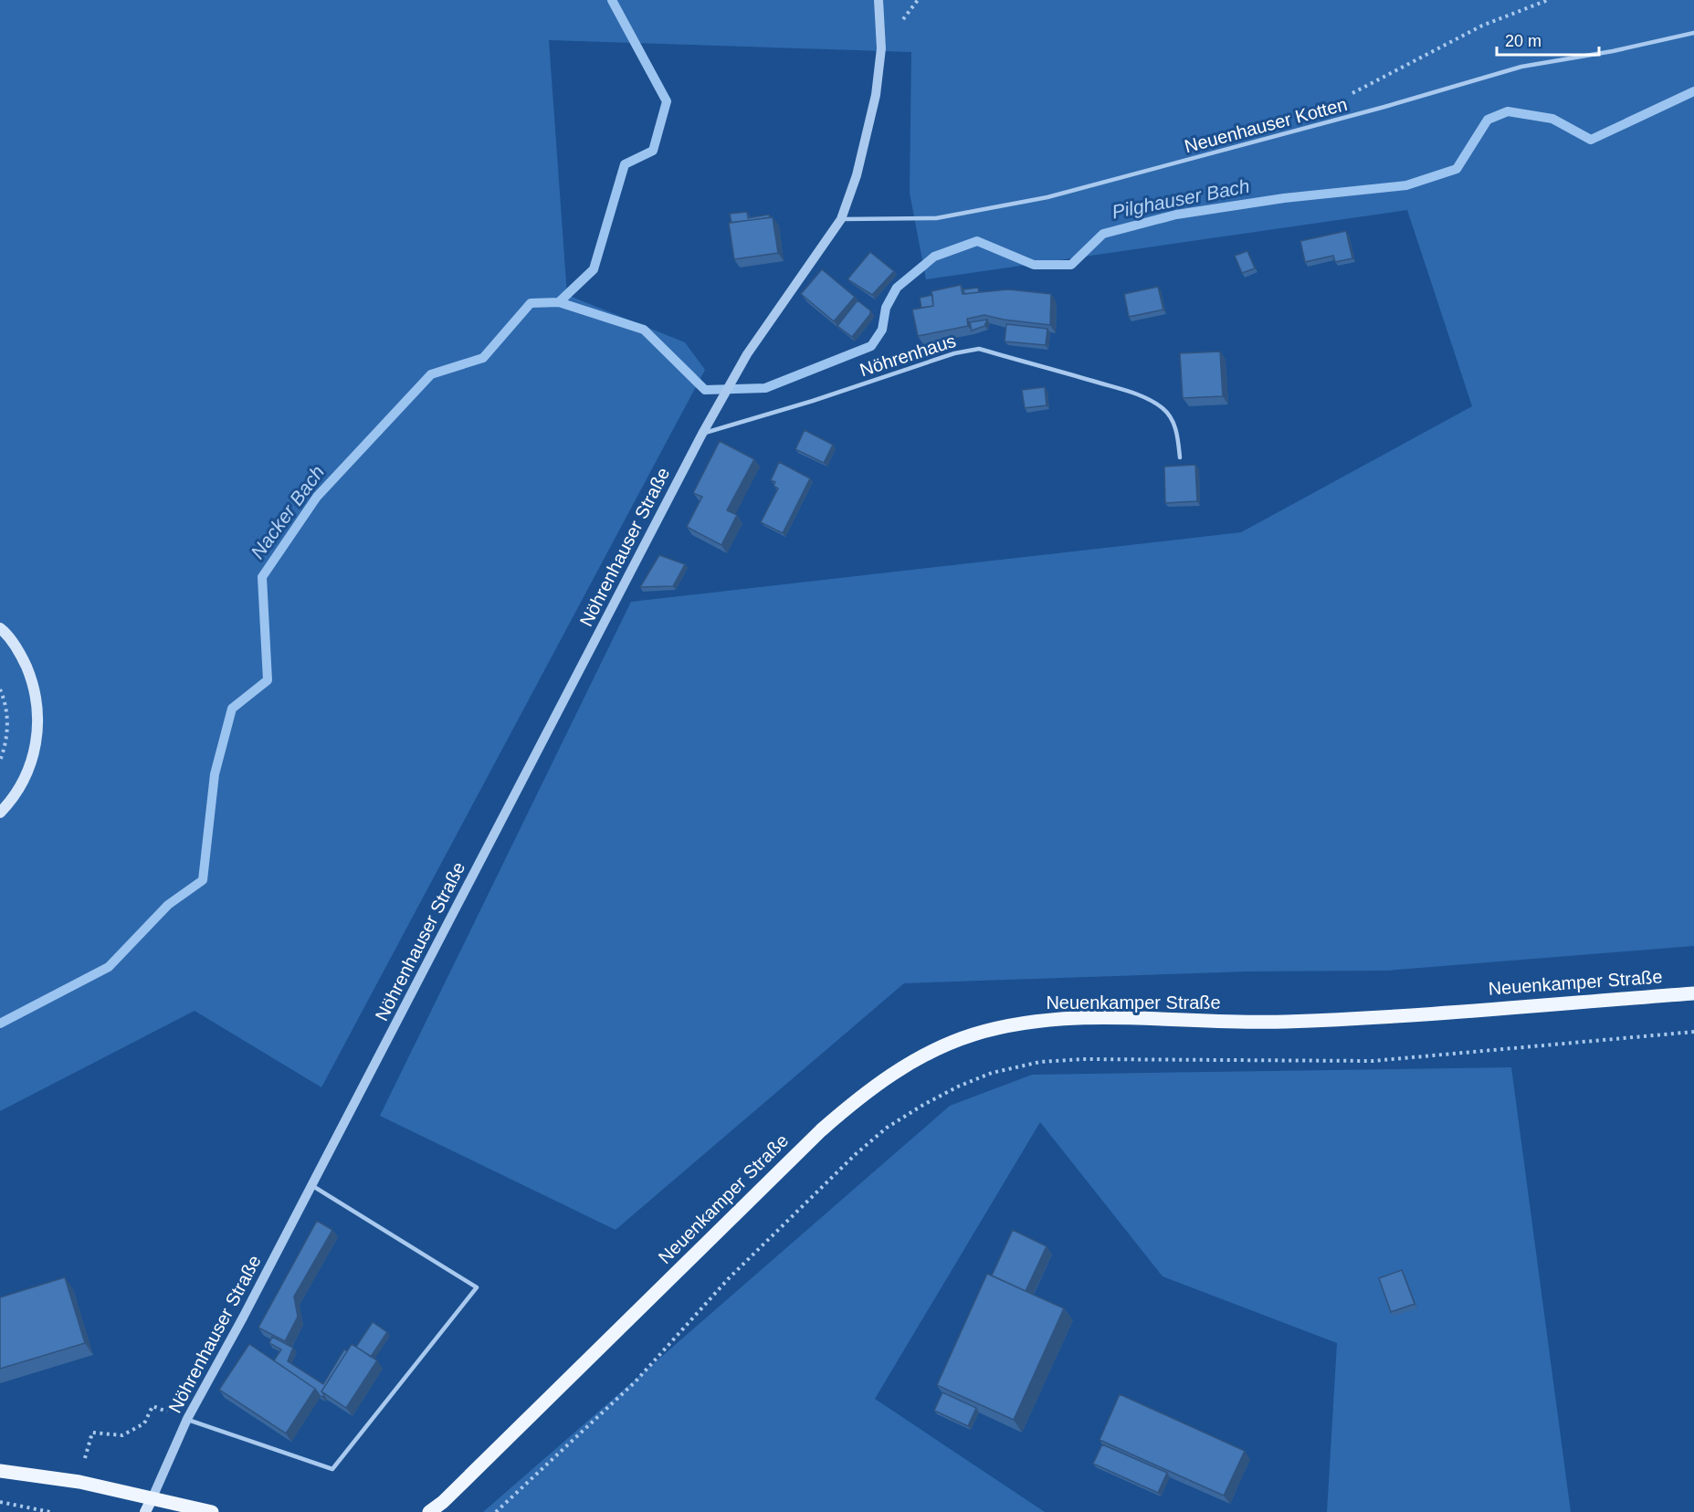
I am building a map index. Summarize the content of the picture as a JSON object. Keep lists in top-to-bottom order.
{
  "streets": {
    "main road": ["Neuenkamper Straße"],
    "street": ["Nöhrenhauser Straße"],
    "lane": ["Neuenhauser Kotten", "Nöhrenhaus"]
  },
  "crossings": [
    ["Neuenhauser Kotten", "Nöhrenhauser Straße"],
    ["Nöhrenhaus", "Nöhrenhauser Straße"]
  ],
  "water": ["Pilghauser Bach", "Nacker Bach"],
  "scale_bar": "20 m"
}
